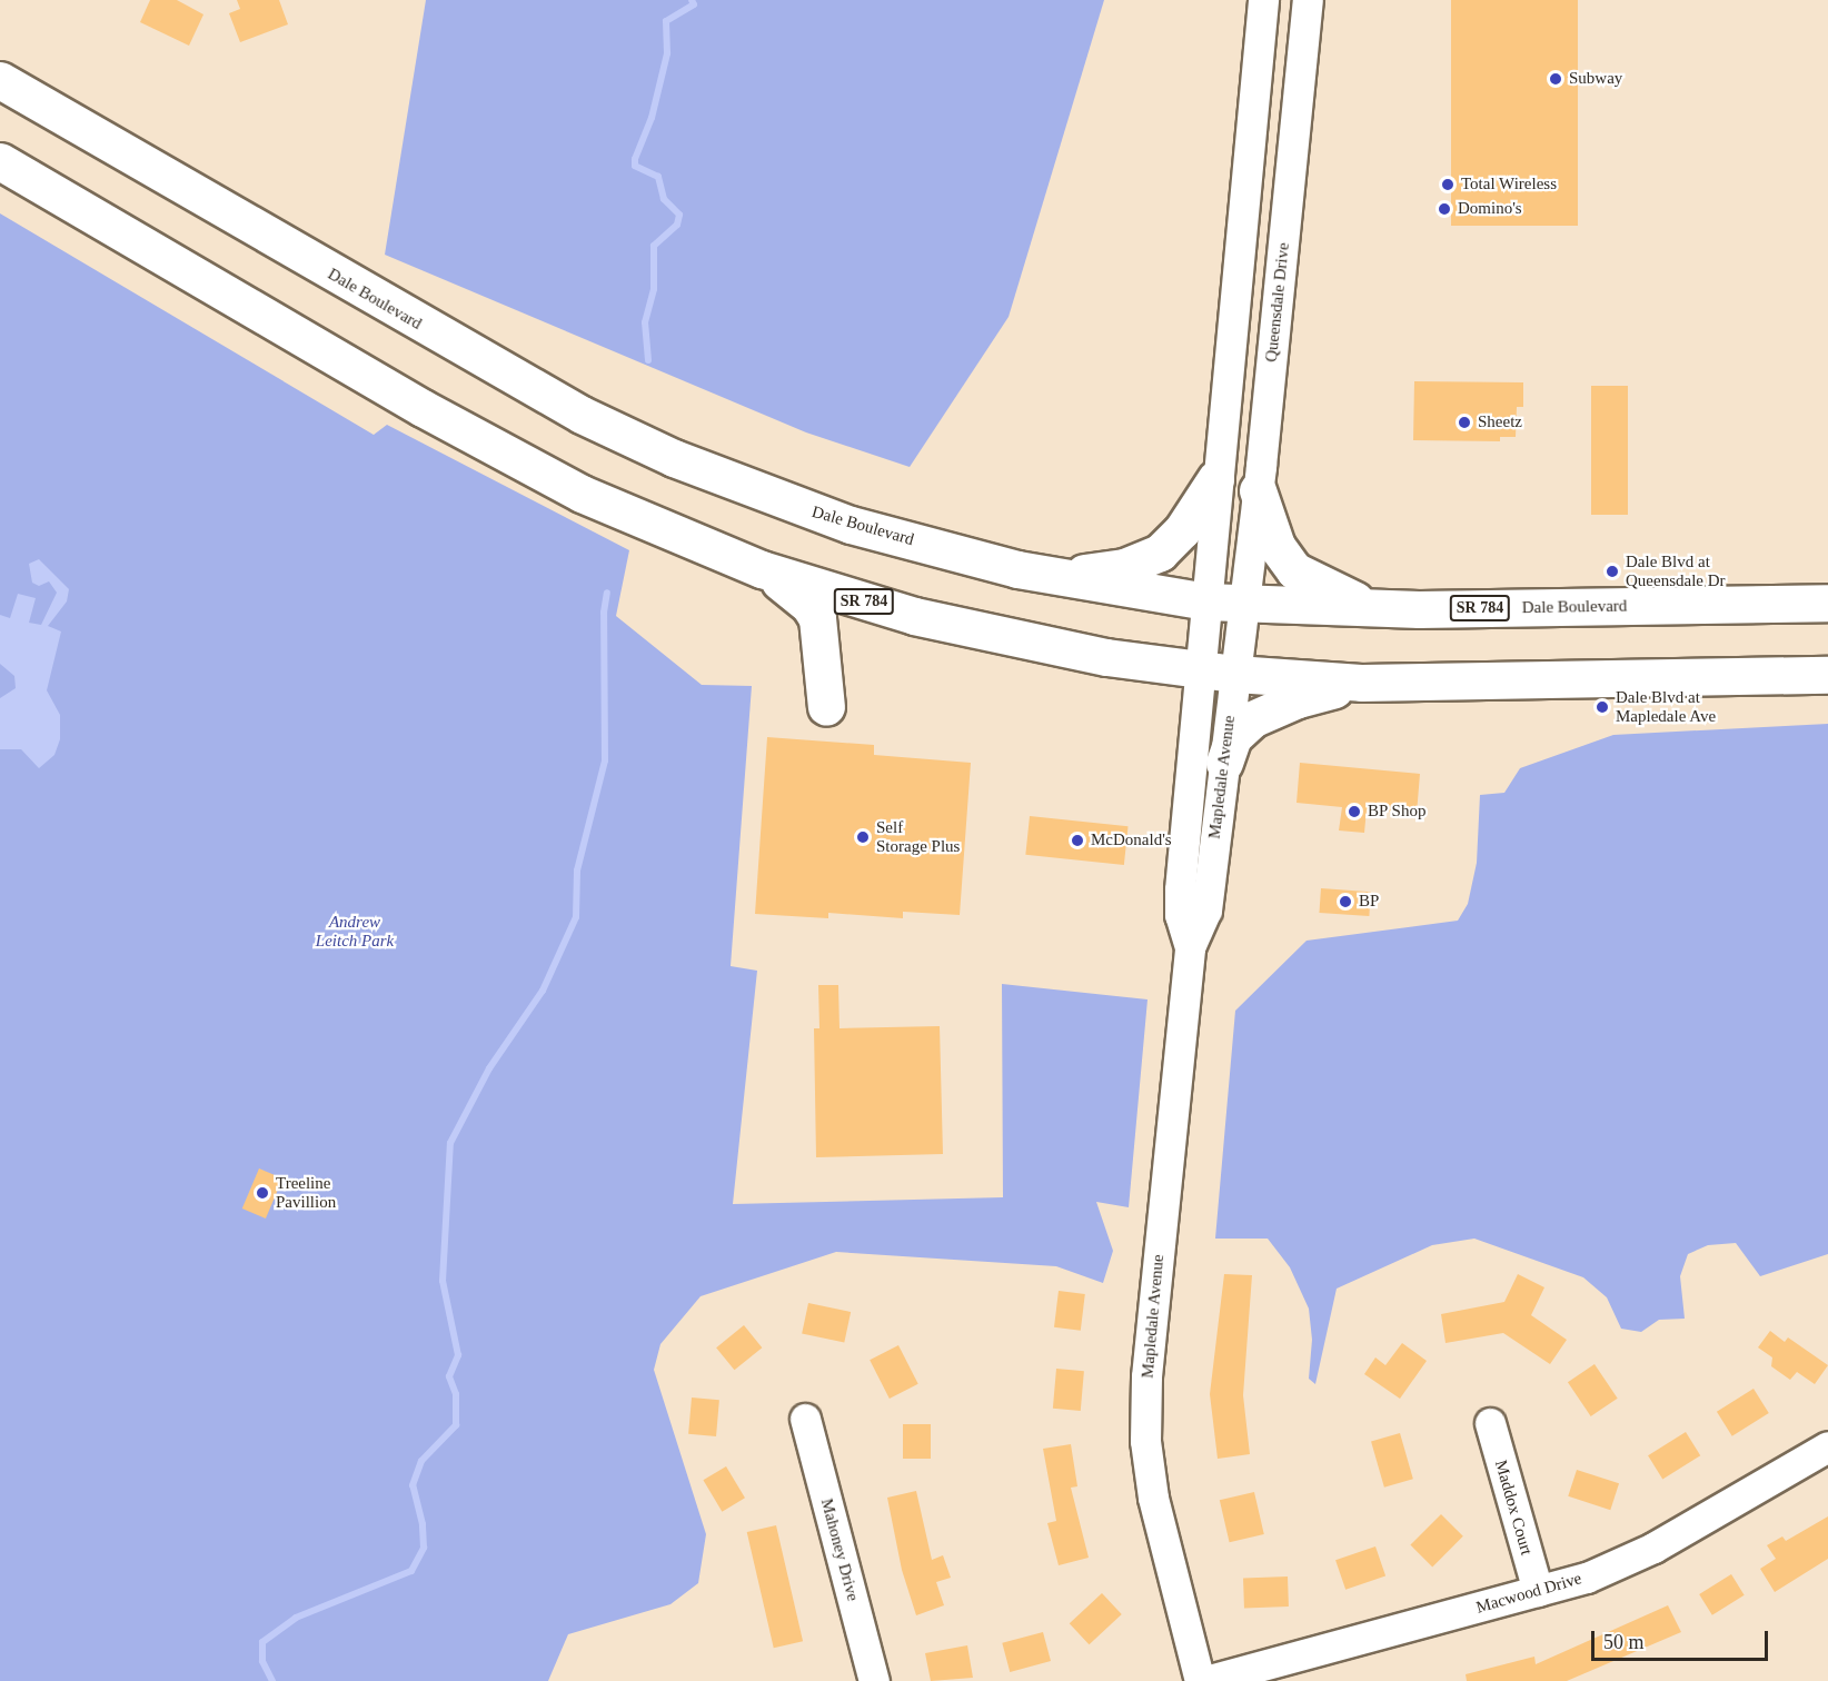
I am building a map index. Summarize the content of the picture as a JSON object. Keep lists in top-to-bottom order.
{
  "streets": {
    "main road": ["Dale Boulevard", "SR 784"],
    "street": [
      "Queensdale Drive",
      "Mapledale Avenue",
      "Maddox Court",
      "Mahoney Drive",
      "Macwood Drive"
    ]
  },
  "crossings": [
    ["Dale Boulevard", "Queensdale Drive"],
    ["Dale Boulevard", "Mapledale Avenue"],
    ["Queensdale Drive", "Mapledale Avenue"],
    ["SR 784", "Mapledale Avenue"],
    ["Maddox Court", "Macwood Drive"]
  ],
  "parks": ["Andrew Leitch Park"],
  "places": [
    "Subway",
    "Total Wireless",
    "Domino's",
    "Sheetz",
    "Dale Blvd at Queensdale Dr",
    "Dale Blvd at Mapledale Ave",
    "BP Shop",
    "Self Storage Plus",
    "McDonald's",
    "BP",
    "Treeline Pavillion"
  ],
  "scale_bar": "50 m"
}
